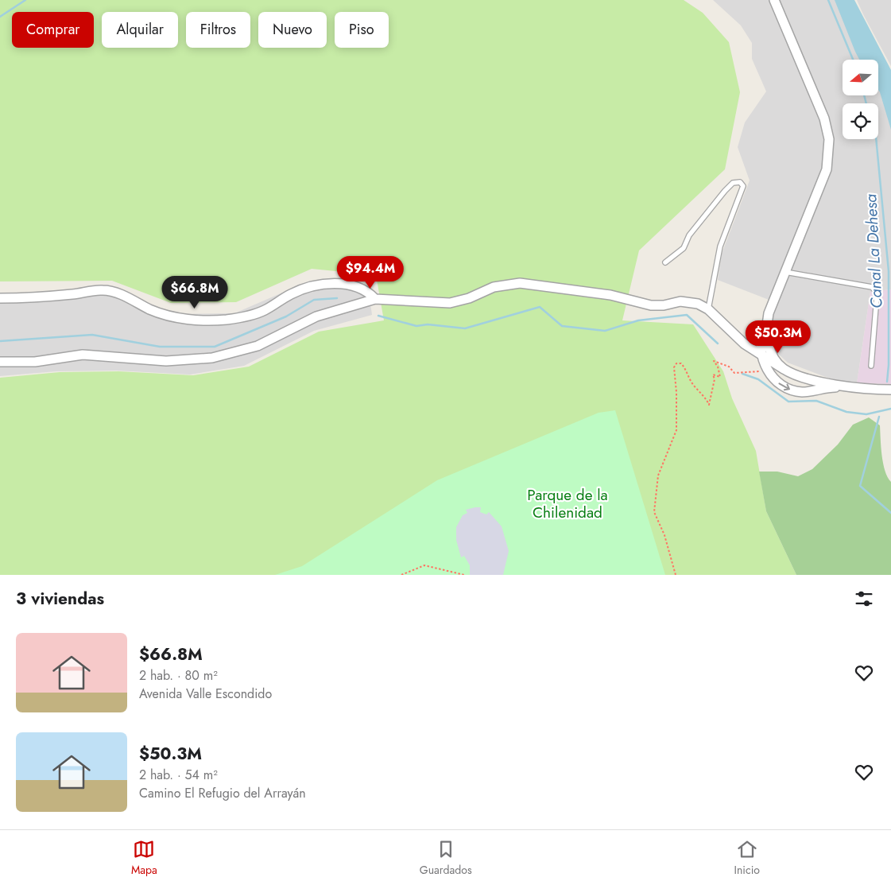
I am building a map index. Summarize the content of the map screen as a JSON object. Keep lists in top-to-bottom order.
{
  "water": ["Canal La Dehesa"],
  "parks": ["Parque de la Chilenidad"],
  "north": "left",
  "page": {
    "chip": [
      "Comprar",
      "Alquilar",
      "Filtros",
      "Nuevo",
      "Piso"
    ],
    "price": ["$94.4M", "$66.8M", "$50.3M"],
    "heading": "3 viviendas",
    "list": [
      {
        "name": "$66.8M",
        "note": "2 hab. · 80 m² · Avenida Valle Escondido"
      },
      {
        "name": "$50.3M",
        "note": "2 hab. · 54 m² · Camino El Refugio del Arrayán"
      }
    ],
    "tabs": ["Mapa", "Guardados", "Inicio"]
  }
}
